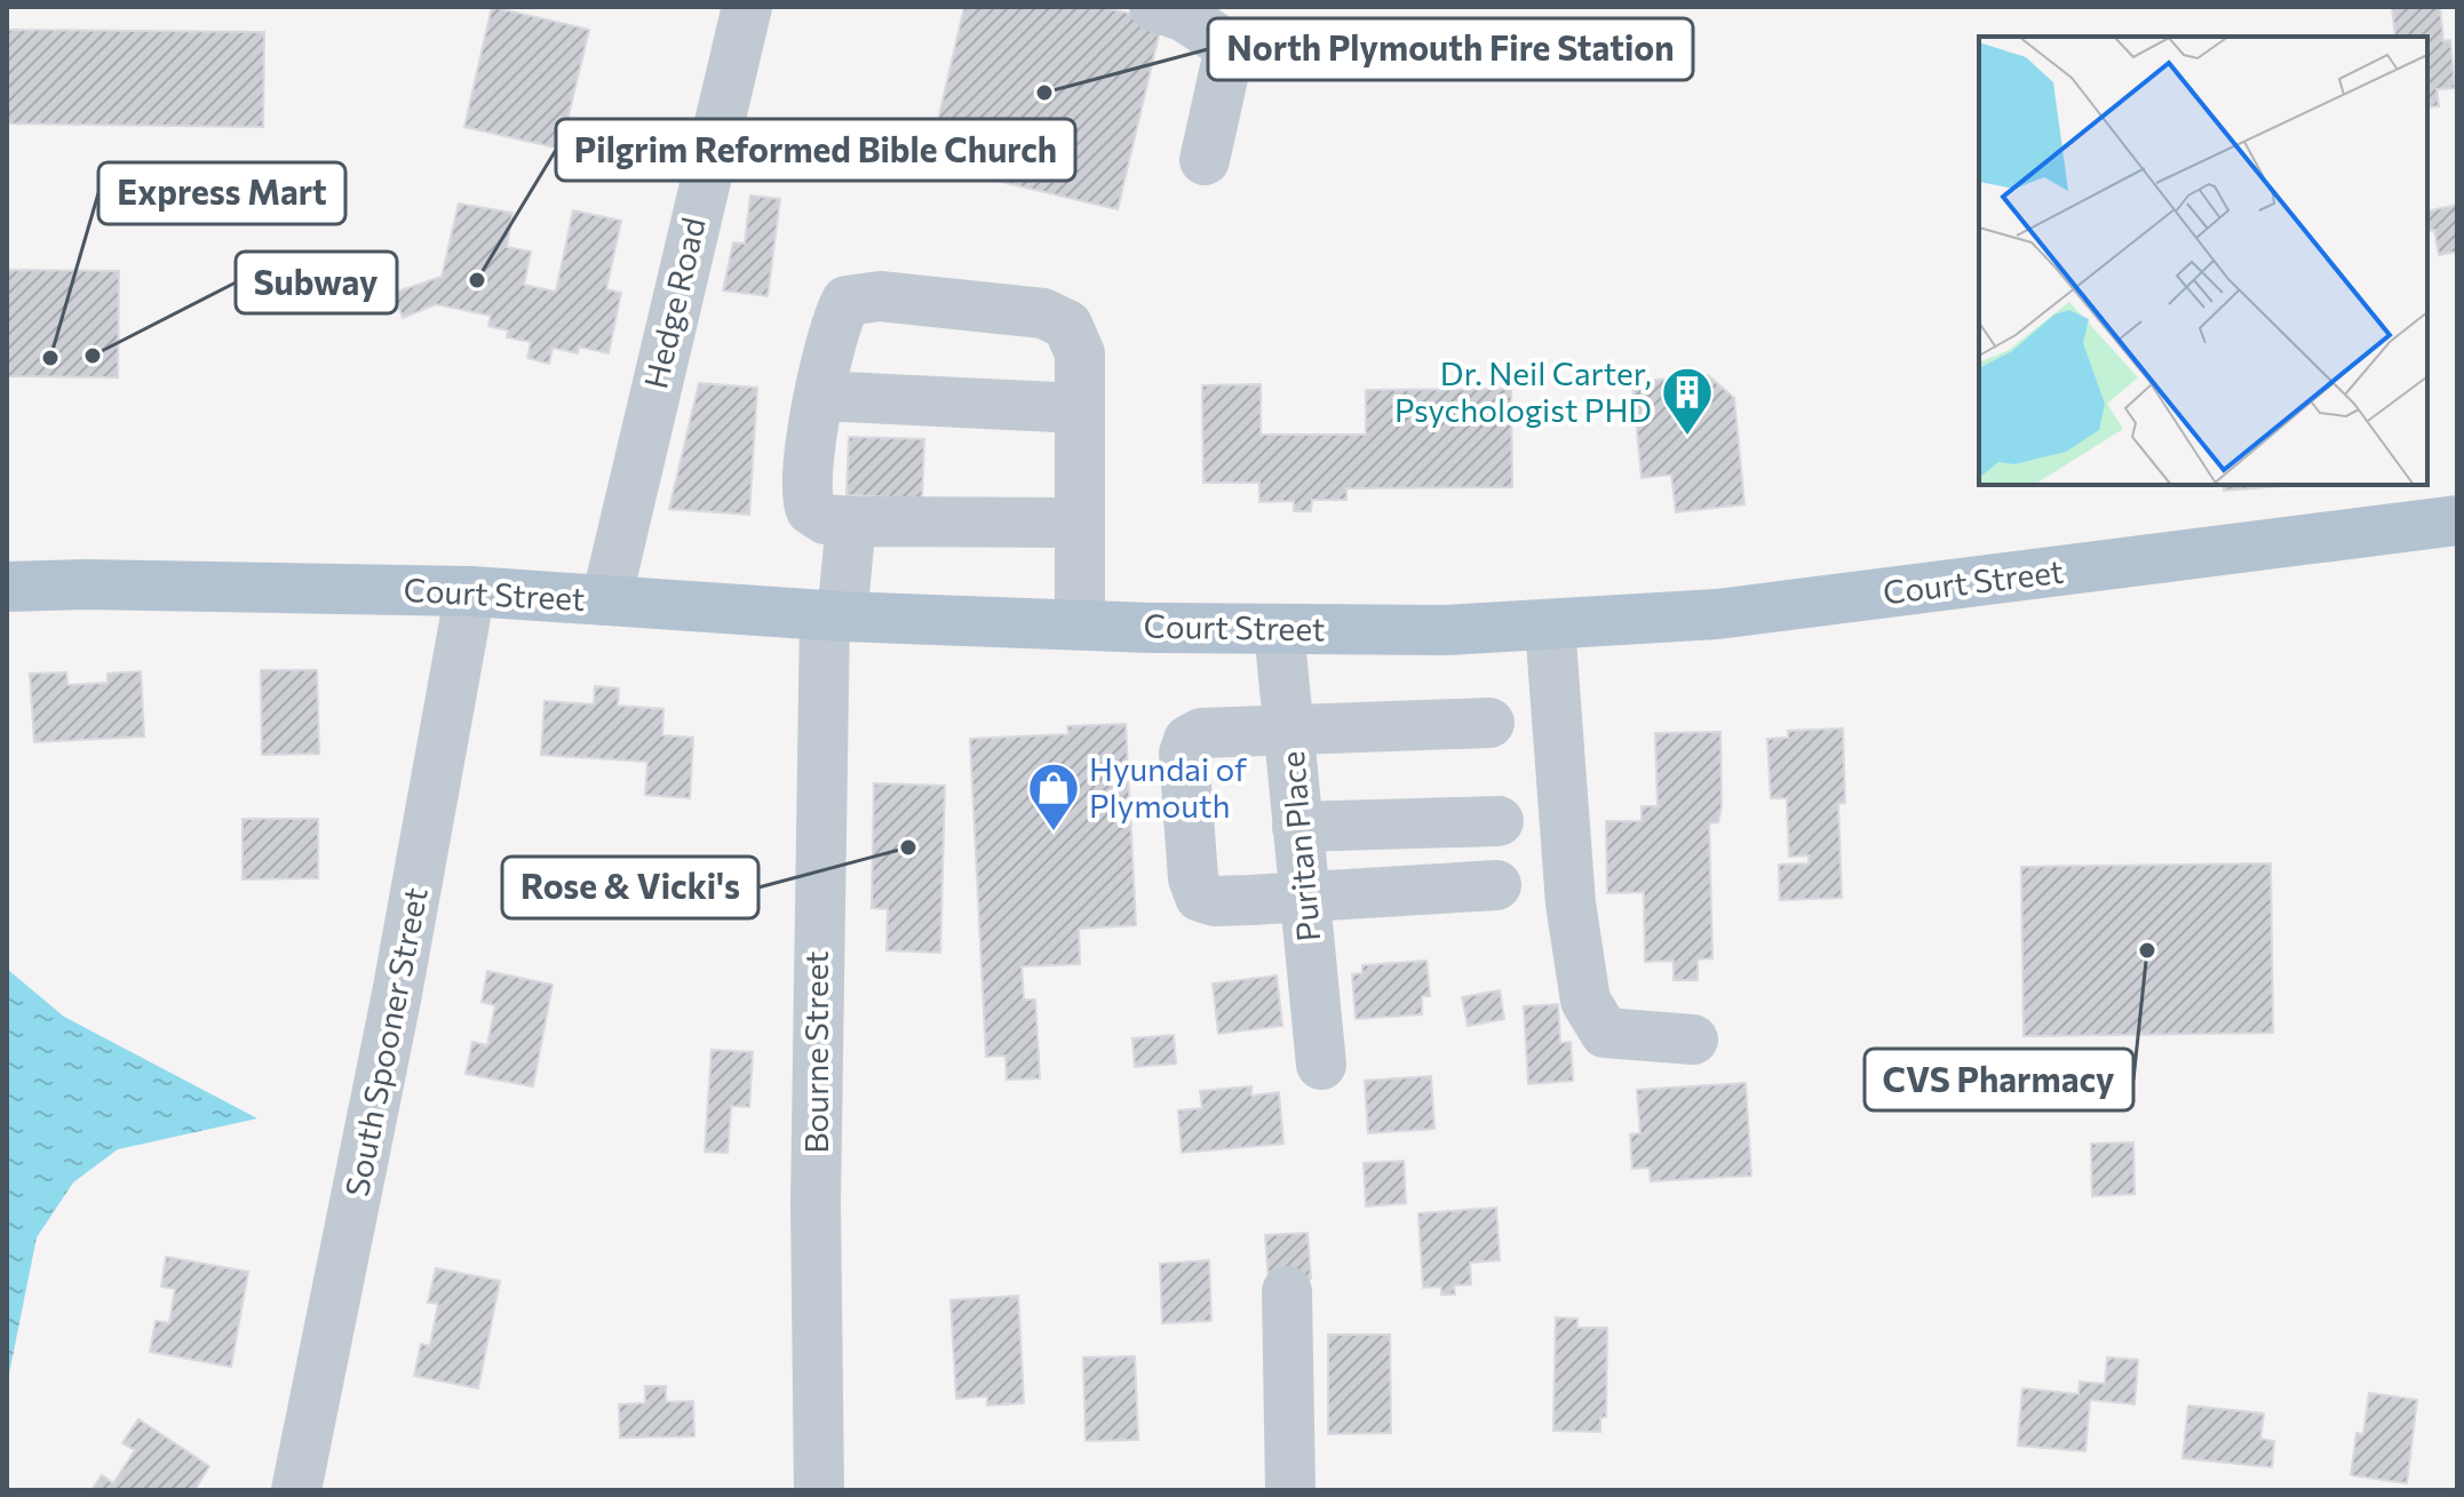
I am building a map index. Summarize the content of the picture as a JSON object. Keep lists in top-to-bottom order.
{
  "streets": {
    "main road": ["Court Street"],
    "street": [
      "Hedge Road",
      "Puritan Place",
      "South Spooner Street",
      "Bourne Street"
    ]
  },
  "crossings": [
    ["Hedge Road", "Court Street"],
    ["Court Street", "Puritan Place"],
    ["Court Street", "South Spooner Street"],
    ["Court Street", "Bourne Street"]
  ],
  "places": {
    "other": [
      "North Plymouth Fire Station",
      "Pilgrim Reformed Bible Church",
      "Subway",
      "Express Mart",
      "Rose & Vicki's",
      "CVS Pharmacy"
    ],
    "building": ["Dr. Neil Carter, Psychologist PHD"],
    "shop": ["Hyundai of Plymouth"]
  }
}
